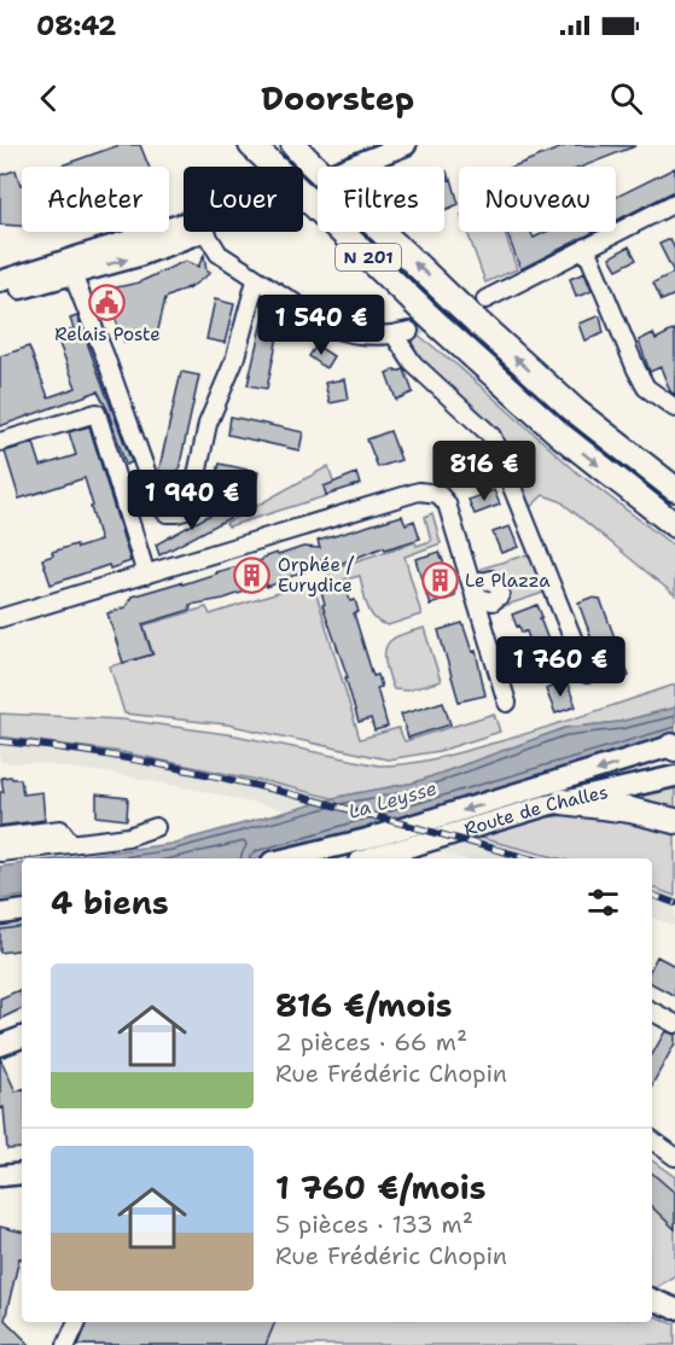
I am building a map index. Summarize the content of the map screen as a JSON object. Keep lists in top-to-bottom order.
{
  "streets": {
    "highway": ["N 201"],
    "main road": ["Route de Challes"]
  },
  "water": ["La Leysse"],
  "places": {
    "public building": ["Relais Poste"],
    "building": ["Orphée / Eurydice", "Le Plazza"]
  },
  "page": {
    "status": "08:42",
    "header": "Doorstep",
    "chip": [
      "Acheter",
      "Louer",
      "Filtres",
      "Nouveau"
    ],
    "price": [
      "1 540 €",
      "816 €",
      "1 940 €",
      "1 760 €"
    ],
    "heading": "4 biens",
    "list": [
      {
        "name": "816 €/mois",
        "note": "2 pièces · 66 m² · Rue Frédéric Chopin"
      },
      {
        "name": "1 760 €/mois",
        "note": "5 pièces · 133 m² · Rue Frédéric Chopin"
      }
    ]
  }
}
